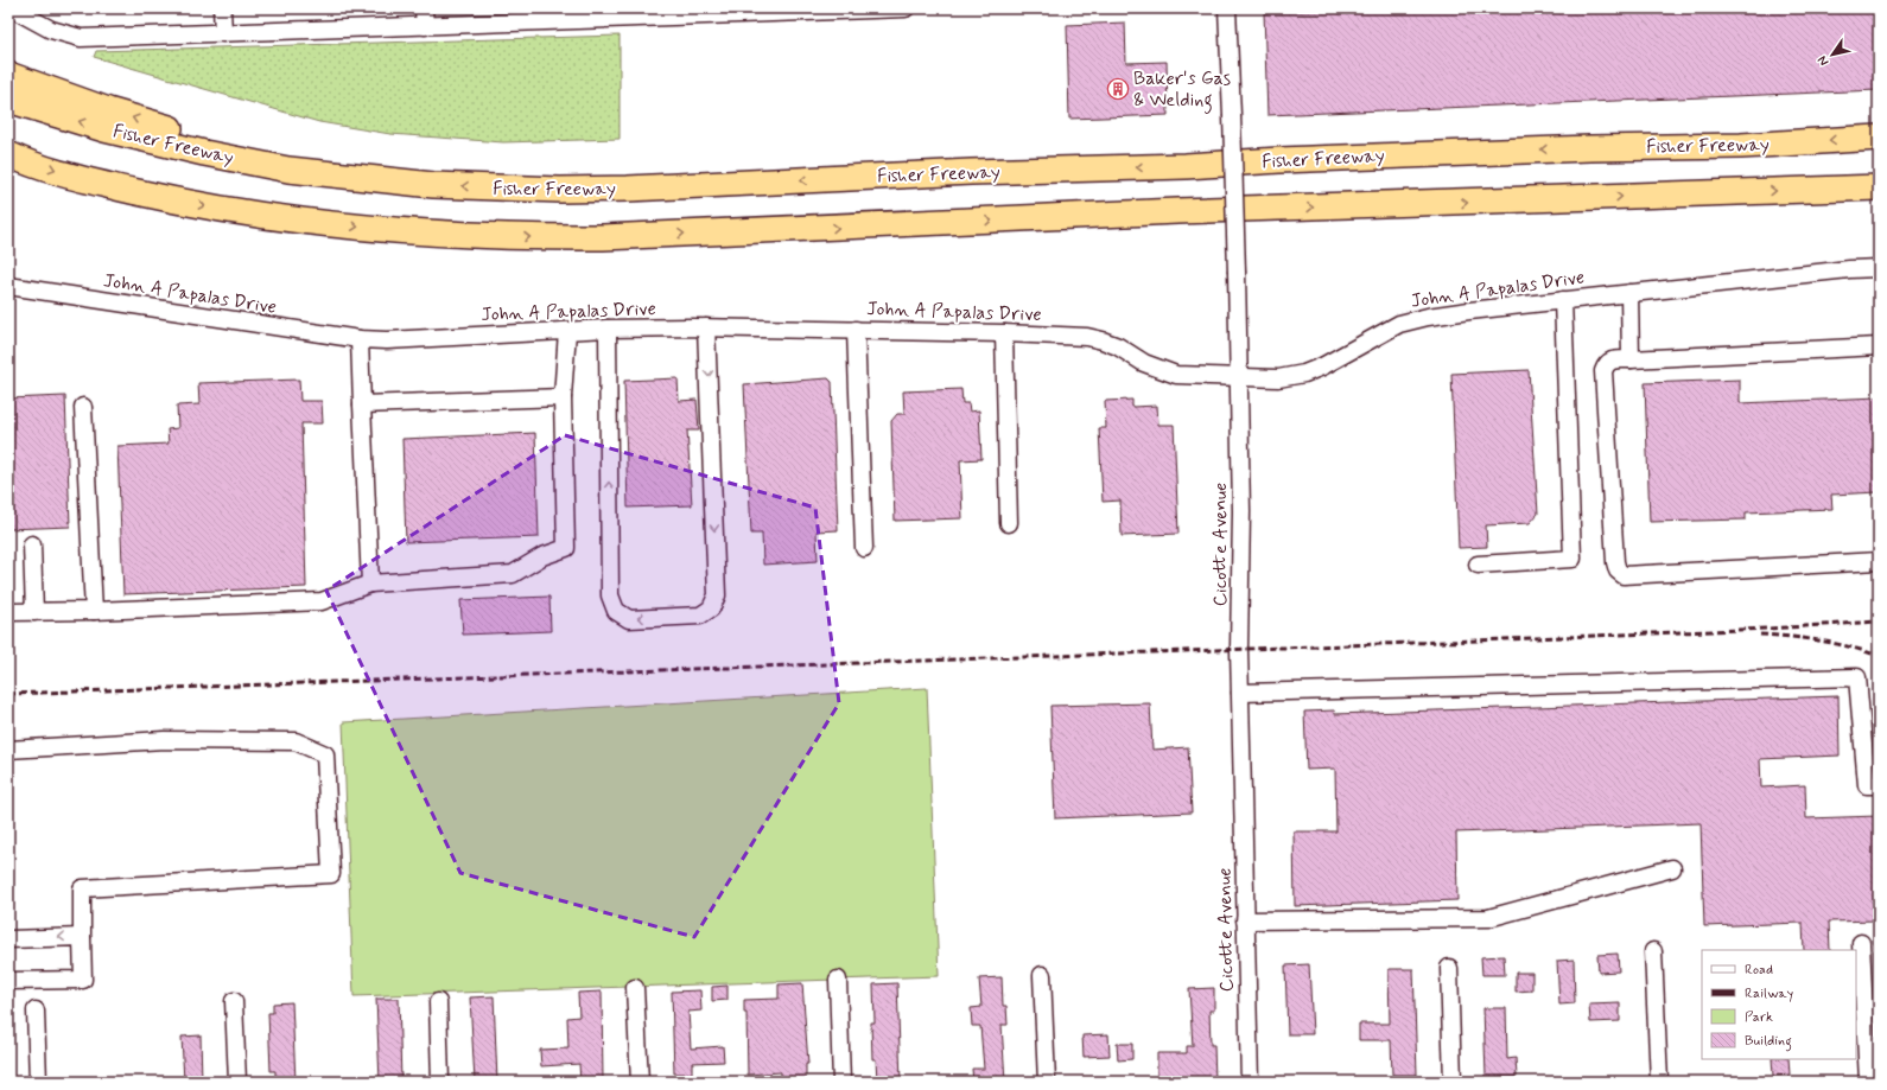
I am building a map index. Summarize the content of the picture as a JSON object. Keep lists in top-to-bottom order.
{
  "streets": {
    "highway": ["Fisher Freeway"],
    "street": ["John A Papalas Drive", "Cicotte Avenue"]
  },
  "crossings": [
    ["John A Papalas Drive", "Cicotte Avenue"]
  ],
  "places": {
    "building": ["Baker's Gas & Welding"]
  },
  "legend": [
    "Road",
    "Railway",
    "Park",
    "Building"
  ],
  "north": "bottom left"
}
